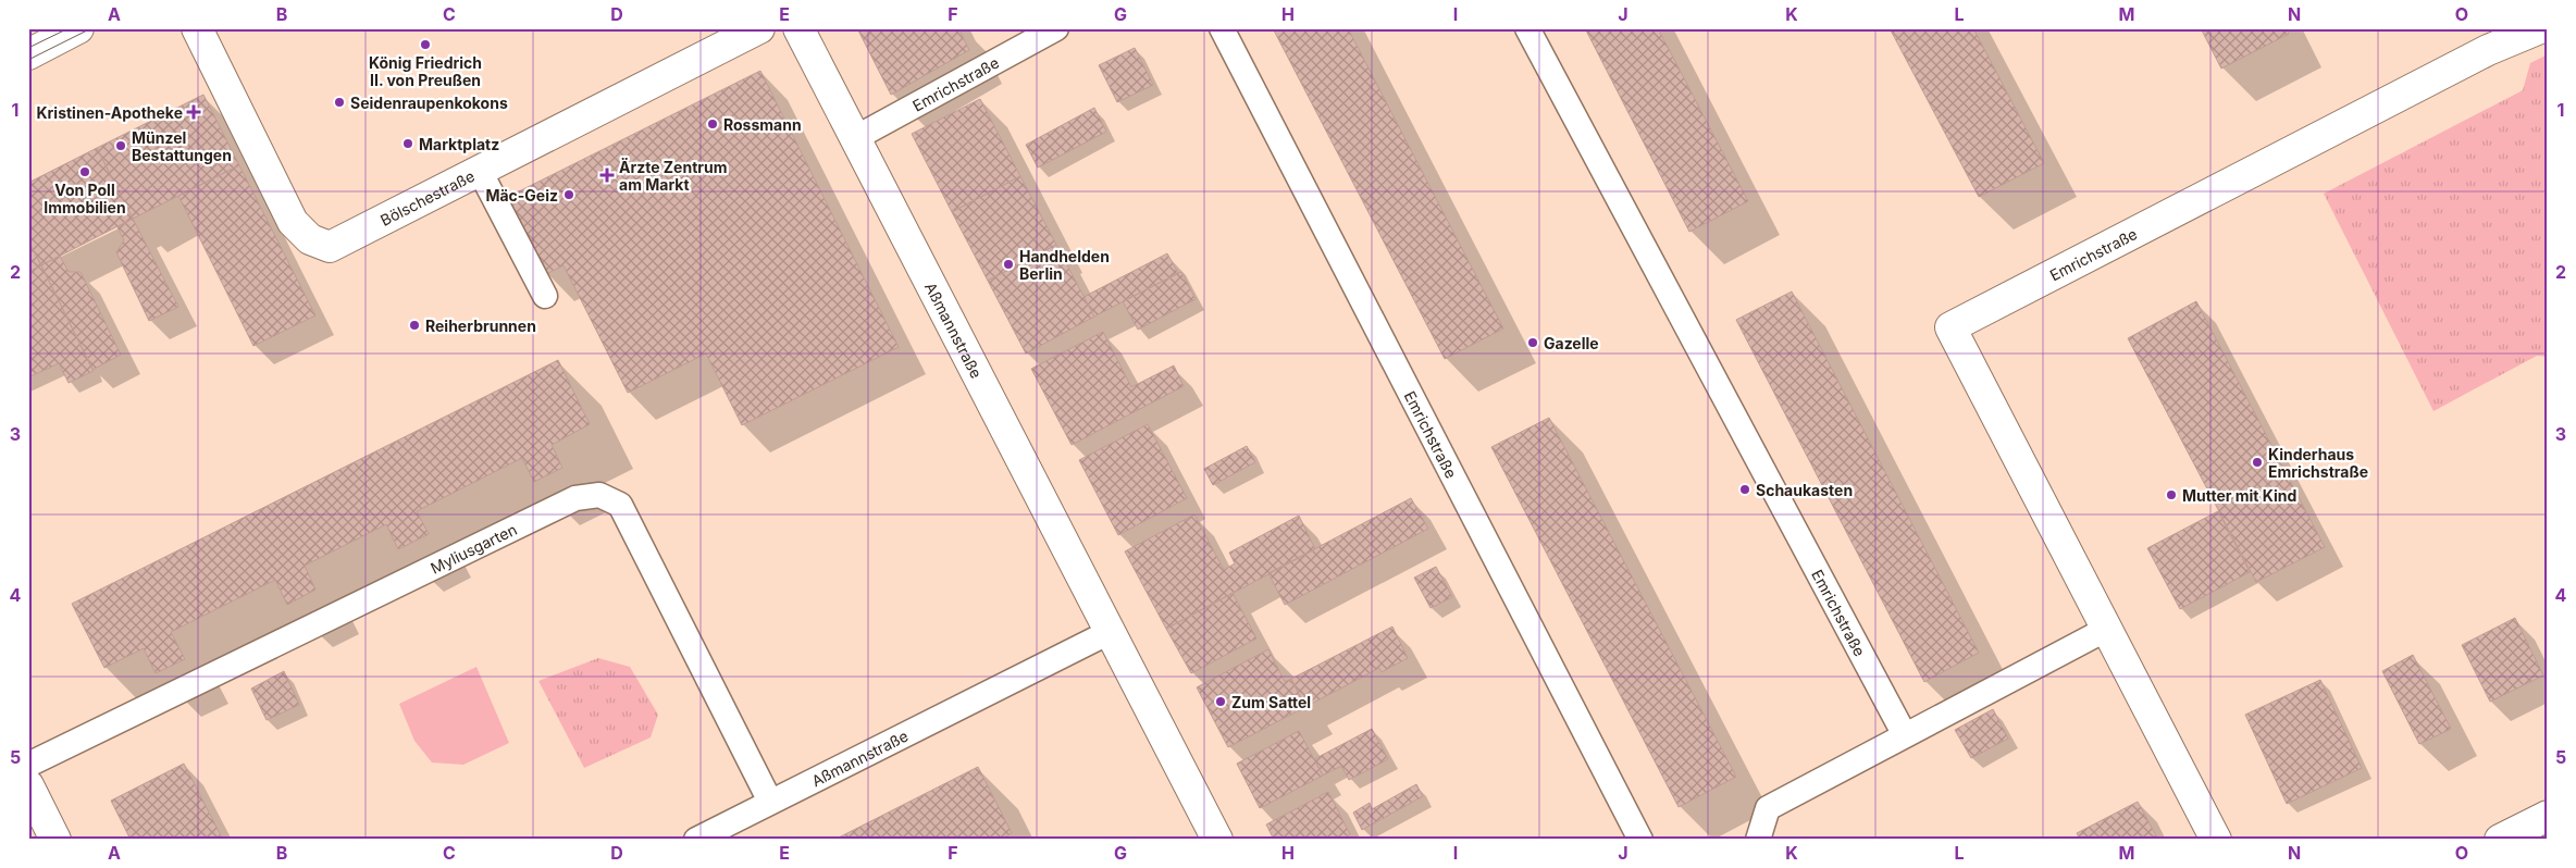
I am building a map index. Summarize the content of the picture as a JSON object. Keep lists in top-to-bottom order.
{
  "streets": {
    "street": ["Emrichstraße", "Bölschestraße", "Aßmannstraße"],
    "lane": ["Myliusgarten"]
  },
  "crossings": [
    ["Emrichstraße", "Aßmannstraße"],
    ["Aßmannstraße", "Myliusgarten"]
  ],
  "places": {
    "other": [
      "König Friedrich II. von Preußen",
      "Seidenraupenkokons",
      "Rossmann",
      "Marktplatz",
      "Münzel Bestattungen",
      "Von Poll Immobilien",
      "Mäc-Geiz",
      "Handhelden Berlin",
      "Reiherbrunnen",
      "Gazelle",
      "Kinderhaus Emrichstraße",
      "Schaukasten",
      "Mutter mit Kind",
      "Zum Sattel"
    ],
    "health": ["Kristinen-Apotheke", "Ärzte Zentrum am Markt"]
  },
  "grid": {
    "columns": [
      "A",
      "B",
      "C",
      "D",
      "E",
      "F",
      "G",
      "H",
      "I",
      "J",
      "K",
      "L",
      "M",
      "N",
      "O"
    ],
    "rows": [
      "1",
      "2",
      "3",
      "4",
      "5"
    ]
  }
}
